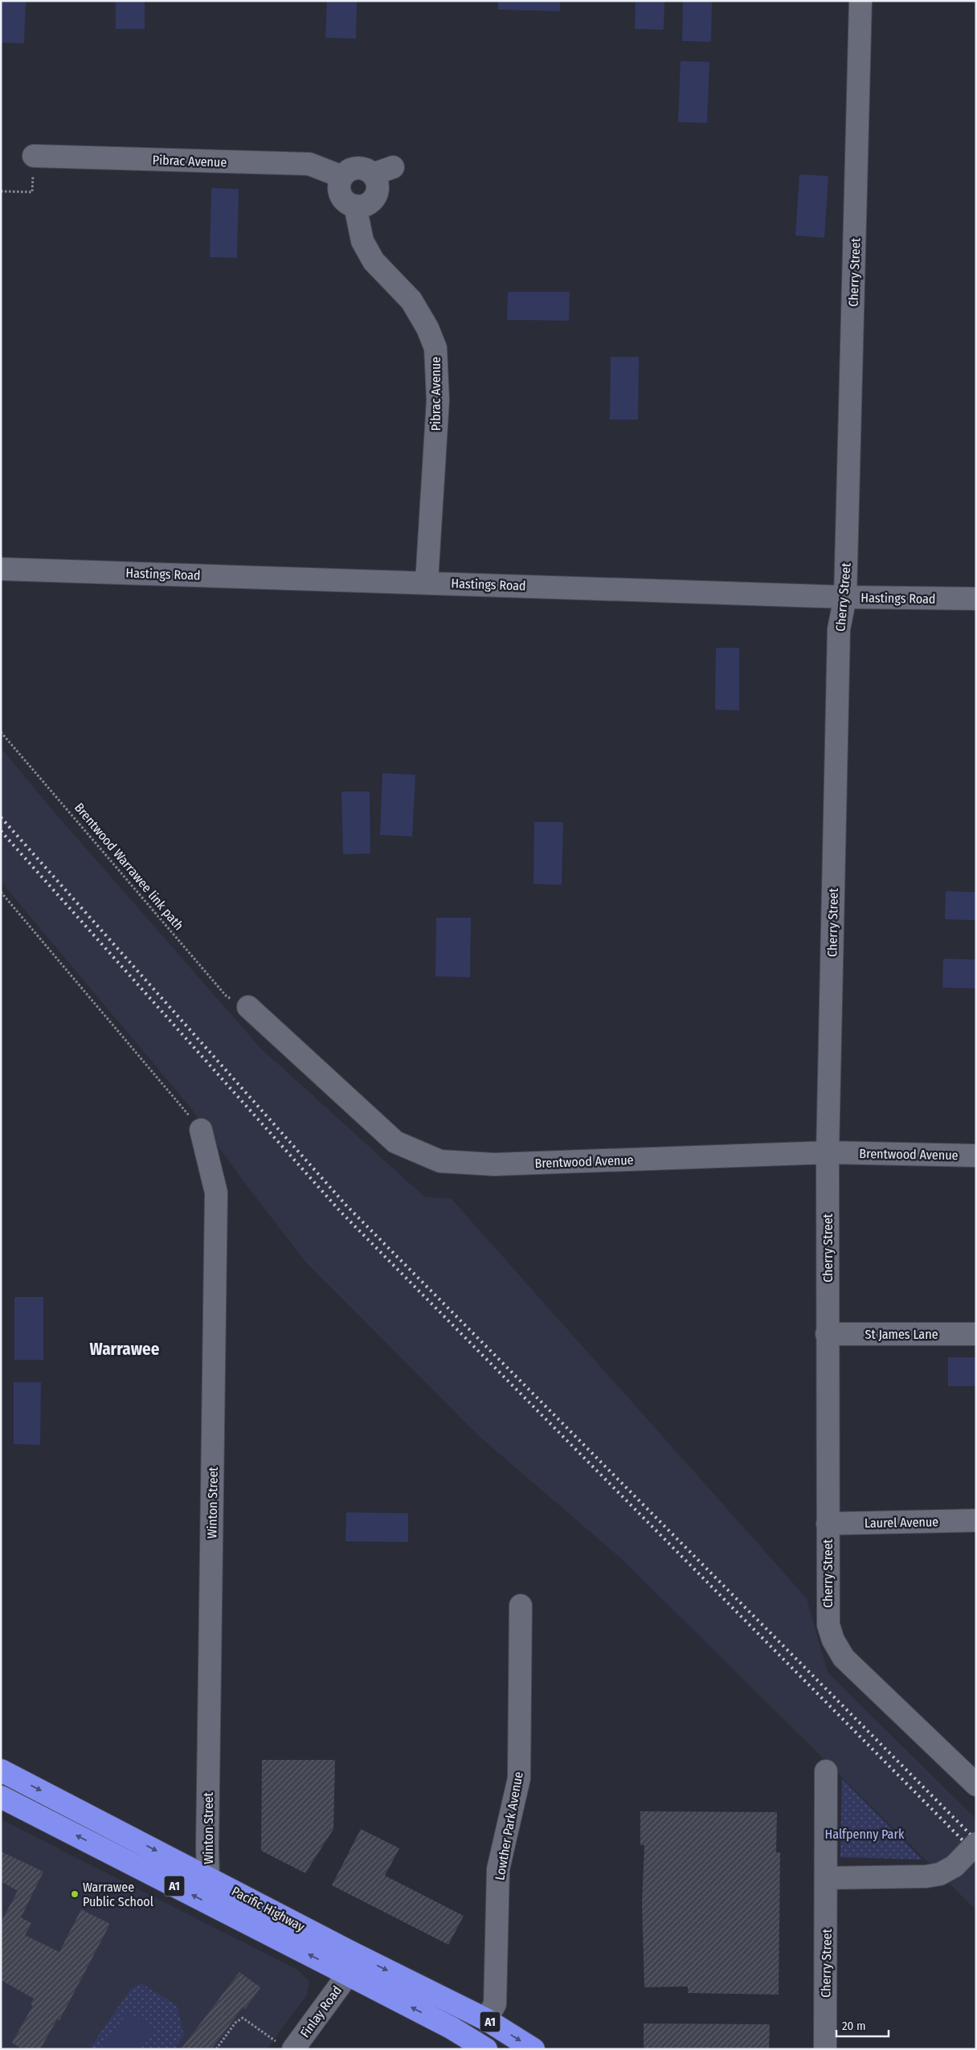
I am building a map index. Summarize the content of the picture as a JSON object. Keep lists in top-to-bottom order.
{
  "streets": {
    "highway": ["A1", "Pacific Highway"],
    "street": [
      "Pibrac Avenue",
      "Cherry Street",
      "Hastings Road",
      "Brentwood Avenue",
      "St James Lane",
      "Winton Street",
      "Laurel Avenue",
      "Lowther Park Avenue",
      "Finlay Road"
    ],
    "path": ["Brentwood Warrawee link path"]
  },
  "crossings": [
    ["Pibrac Avenue", "Hastings Road"],
    ["Cherry Street", "Hastings Road"],
    ["Cherry Street", "Brentwood Avenue"],
    ["Cherry Street", "St James Lane"],
    ["Cherry Street", "Laurel Avenue"],
    ["Brentwood Warrawee link path", "Brentwood Avenue"],
    ["Winton Street", "Pacific Highway"],
    ["Lowther Park Avenue", "Pacific Highway"],
    ["Pacific Highway", "Finlay Road"]
  ],
  "districts": ["Warrawee"],
  "parks": ["Halfpenny Park"],
  "places": ["Warrawee Public School"],
  "scale_bar": "20 m"
}
